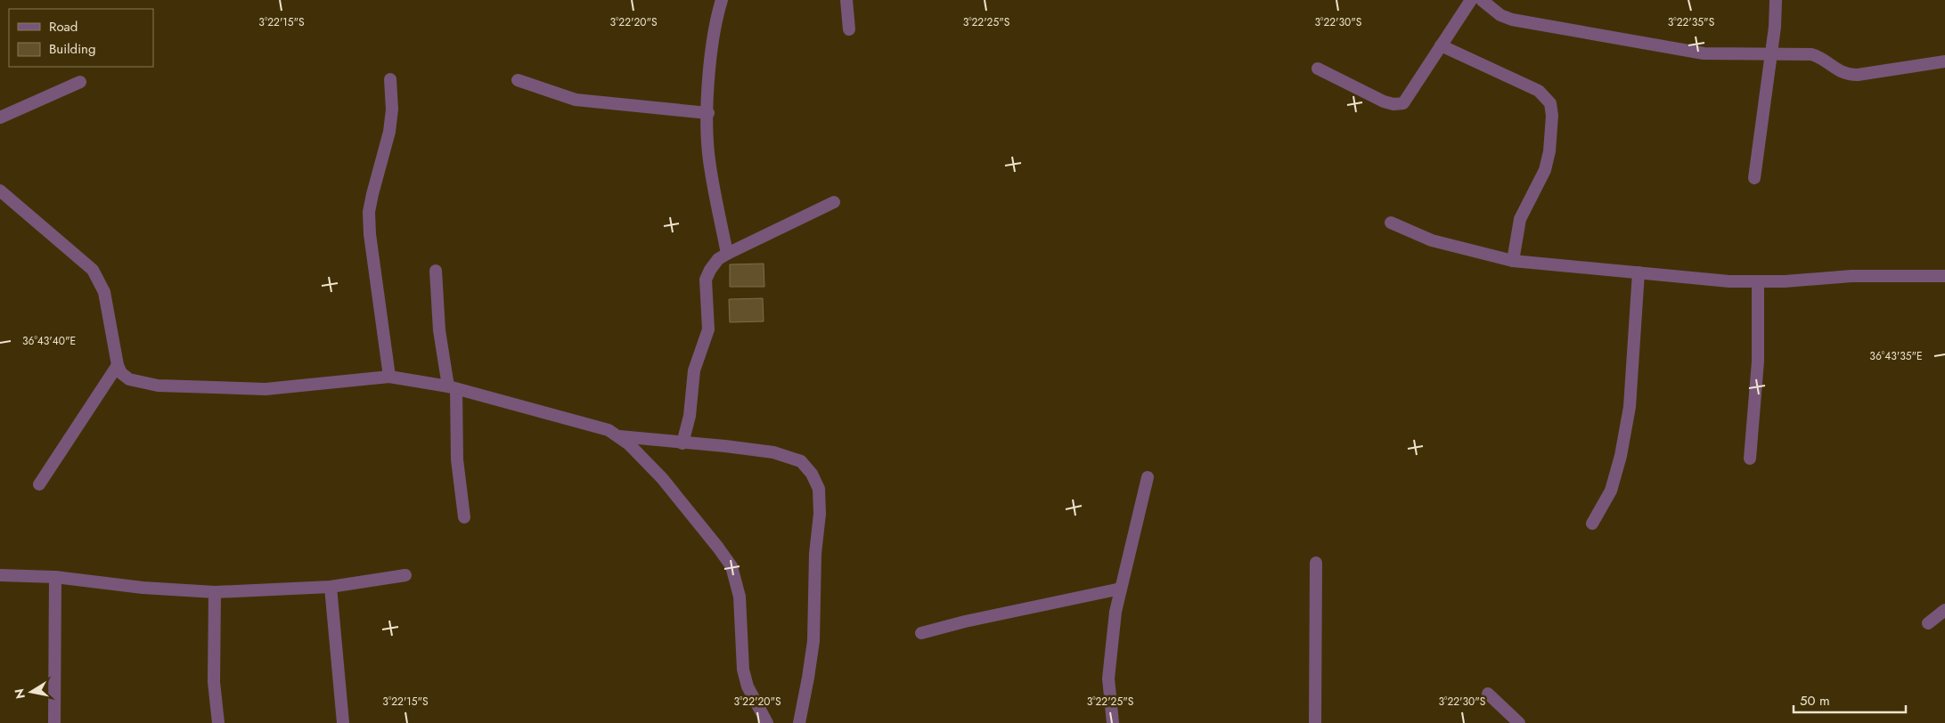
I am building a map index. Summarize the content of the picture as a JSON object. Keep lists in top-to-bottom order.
{
  "legend": ["Road", "Building"],
  "scale_bar": "50 m",
  "north": "left",
  "coordinates": [
    "3°22'15\"S",
    "3°22'20\"S",
    "3°22'25\"S",
    "3°22'30\"S",
    "3°22'35\"S",
    "36°43'40\"E",
    "36°43'35\"E"
  ]
}
